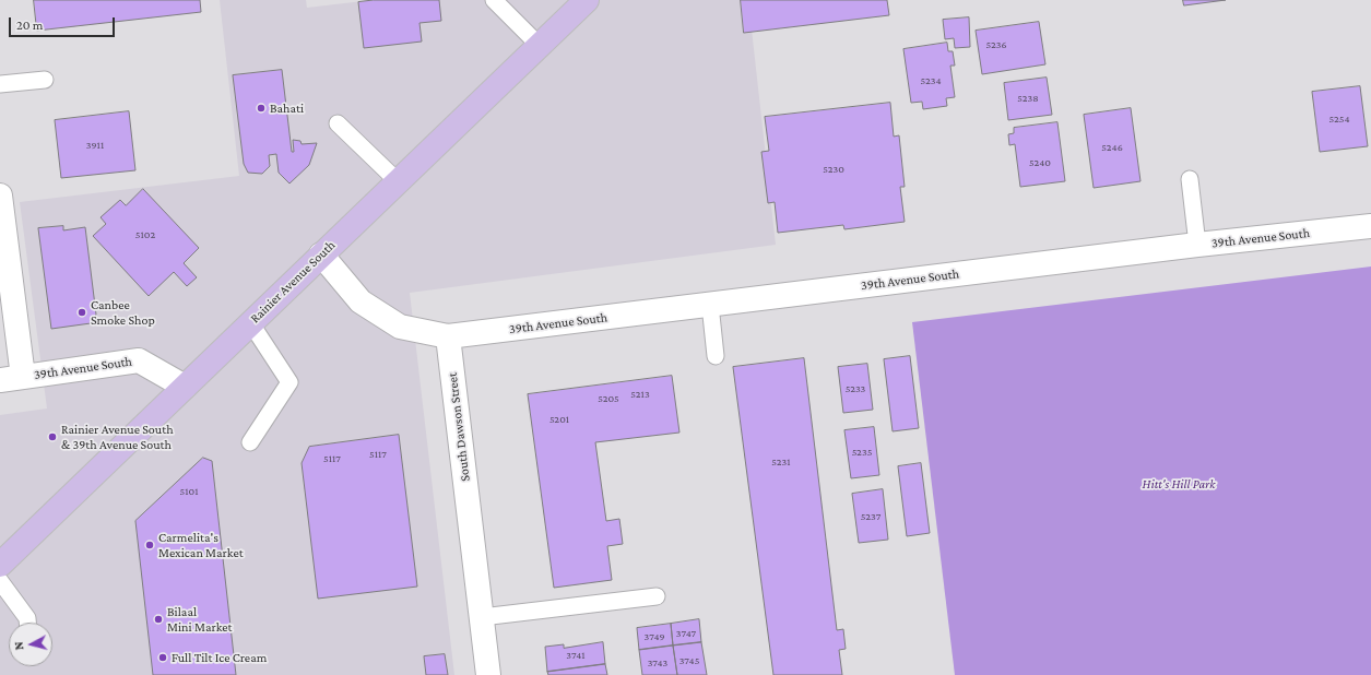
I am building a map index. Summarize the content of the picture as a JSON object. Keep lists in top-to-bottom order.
{
  "streets": {
    "main road": ["Rainier Avenue South"],
    "street": ["39th Avenue South", "South Dawson Street"]
  },
  "crossings": [
    ["39th Avenue South", "Rainier Avenue South"],
    ["39th Avenue South", "South Dawson Street"]
  ],
  "parks": ["Hitt's Hill Park"],
  "places": [
    "Bahati",
    "Canbee Smoke Shop",
    "Rainier Avenue South & 39th Avenue South",
    "Carmelita's Mexican Market",
    "Bilaal Mini Market",
    "Full Tilt Ice Cream"
  ],
  "house_numbers": [
    "5236",
    "5234",
    "5238",
    "5254",
    "3911",
    "5246",
    "5240",
    "5230",
    "5102",
    "5233",
    "5213",
    "5205",
    "5201",
    "5235",
    "5117",
    "5117",
    "5231",
    "5101",
    "5237",
    "3747",
    "3749",
    "3741",
    "3745",
    "3743"
  ],
  "scale_bar": "20 m",
  "north": "left"
}
